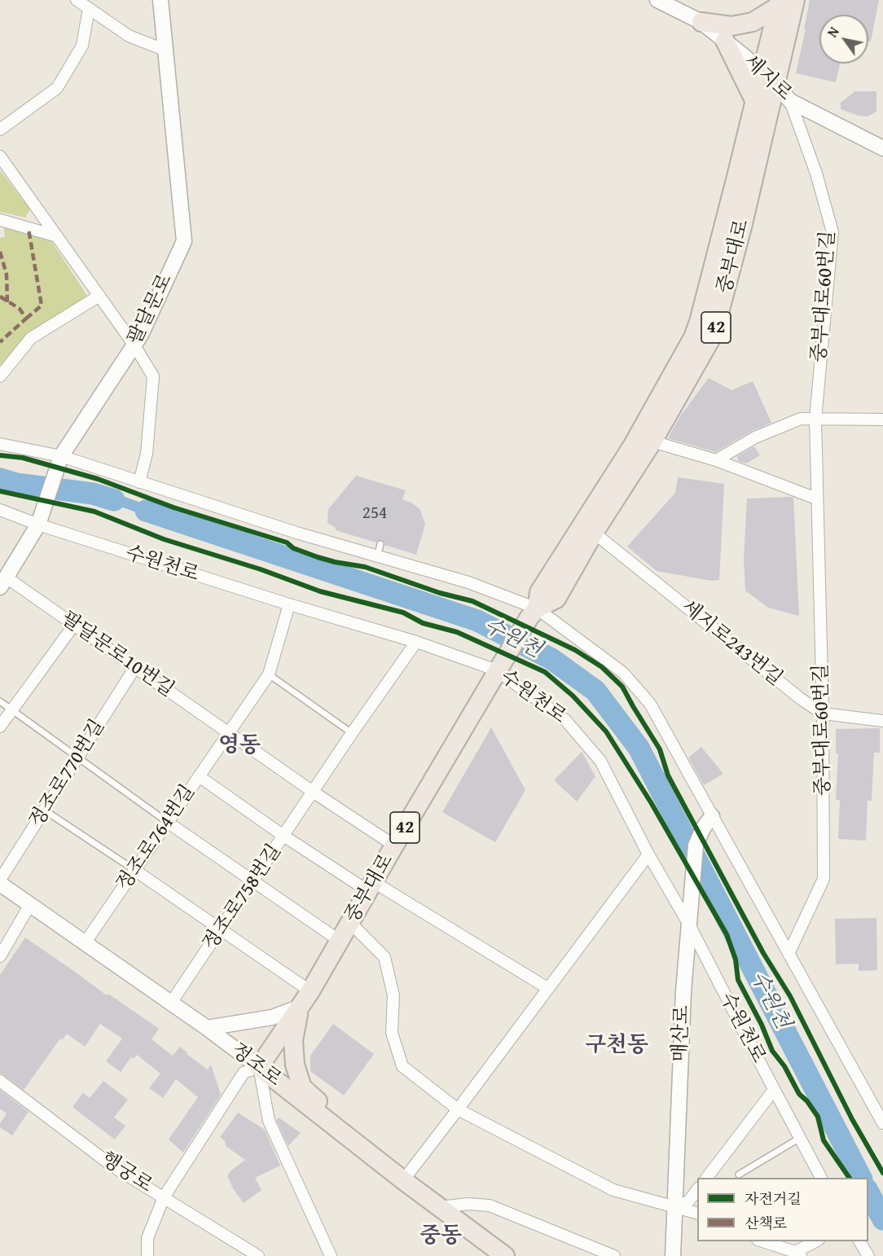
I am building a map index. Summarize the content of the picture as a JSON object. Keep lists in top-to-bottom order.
{
  "streets": {
    "main road": ["중부대로", "42", "정조로"],
    "street": [
      "세지로",
      "중부대로60번길",
      "팔달문로",
      "수원천로",
      "세지로243번길",
      "팔달문로10번길",
      "정조로770번길",
      "정조로764번길",
      "정조로758번길",
      "매산로",
      "행궁로"
    ]
  },
  "crossings": [
    ["세지로", "중부대로"],
    ["세지로", "중부대로60번길"],
    ["중부대로", "수원천로"],
    ["중부대로", "세지로243번길"],
    ["중부대로", "팔달문로10번길"],
    ["중부대로", "정조로"],
    ["중부대로60번길", "세지로243번길"],
    ["팔달문로", "수원천로"],
    ["팔달문로", "팔달문로10번길"],
    ["수원천로", "정조로764번길"],
    ["수원천로", "정조로758번길"],
    ["수원천로", "매산로"],
    ["팔달문로10번길", "정조로770번길"],
    ["팔달문로10번길", "정조로764번길"],
    ["팔달문로10번길", "정조로758번길"],
    ["정조로764번길", "정조로"],
    ["정조로758번길", "정조로"]
  ],
  "districts": ["영동", "구천동", "중동"],
  "water": ["수원천"],
  "house_numbers": ["254"],
  "legend": ["자전거길", "산책로"],
  "north": "top left"
}
